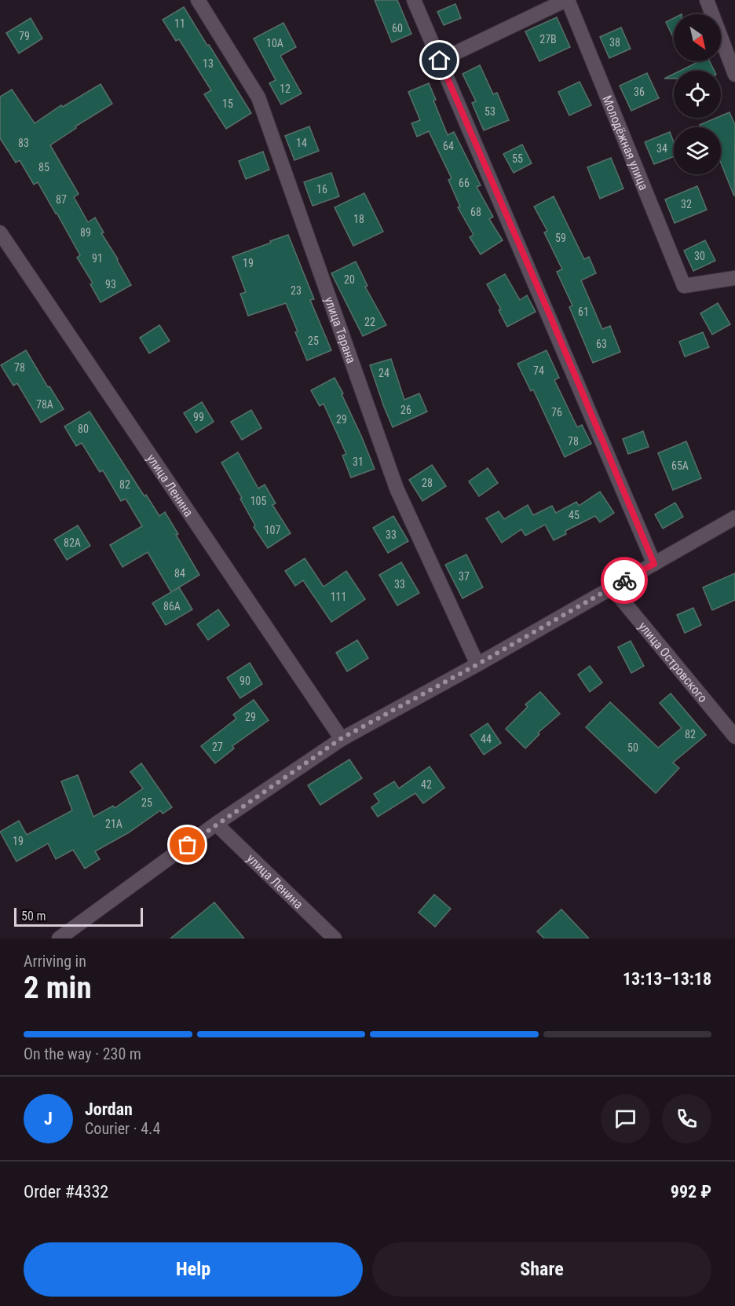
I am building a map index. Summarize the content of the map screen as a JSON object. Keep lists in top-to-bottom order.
{
  "streets": {
    "street": [
      "Молодёжная улица",
      "улица Тарана",
      "улица Ленина",
      "улица Островского"
    ]
  },
  "house_numbers": [
    "11",
    "60",
    "79",
    "27В",
    "38",
    "10А",
    "13",
    "12",
    "36",
    "15",
    "53",
    "83",
    "14",
    "64",
    "34",
    "55",
    "85",
    "66",
    "16",
    "87",
    "32",
    "68",
    "18",
    "89",
    "59",
    "30",
    "91",
    "19",
    "20",
    "93",
    "23",
    "61",
    "22",
    "25",
    "63",
    "78",
    "74",
    "24",
    "78А",
    "26",
    "76",
    "99",
    "29",
    "80",
    "78",
    "31",
    "65А",
    "28",
    "82",
    "105",
    "45",
    "107",
    "33",
    "82А",
    "84",
    "37",
    "33",
    "111",
    "86А",
    "90",
    "29",
    "82",
    "44",
    "27",
    "50",
    "42",
    "25",
    "21А",
    "19"
  ],
  "scale_bar": "50 m",
  "north": "bottom right",
  "page": {
    "scale": "50 m",
    "heading": ["2 min", "Arriving in", "13:13–13:18"],
    "panel": [
      "Jordan",
      "Courier · 4.4",
      "Order #4332",
      "992 ₽"
    ],
    "bar": "On the way · 230 m",
    "round": "J",
    "buttons": ["Help", "Share"]
  }
}
